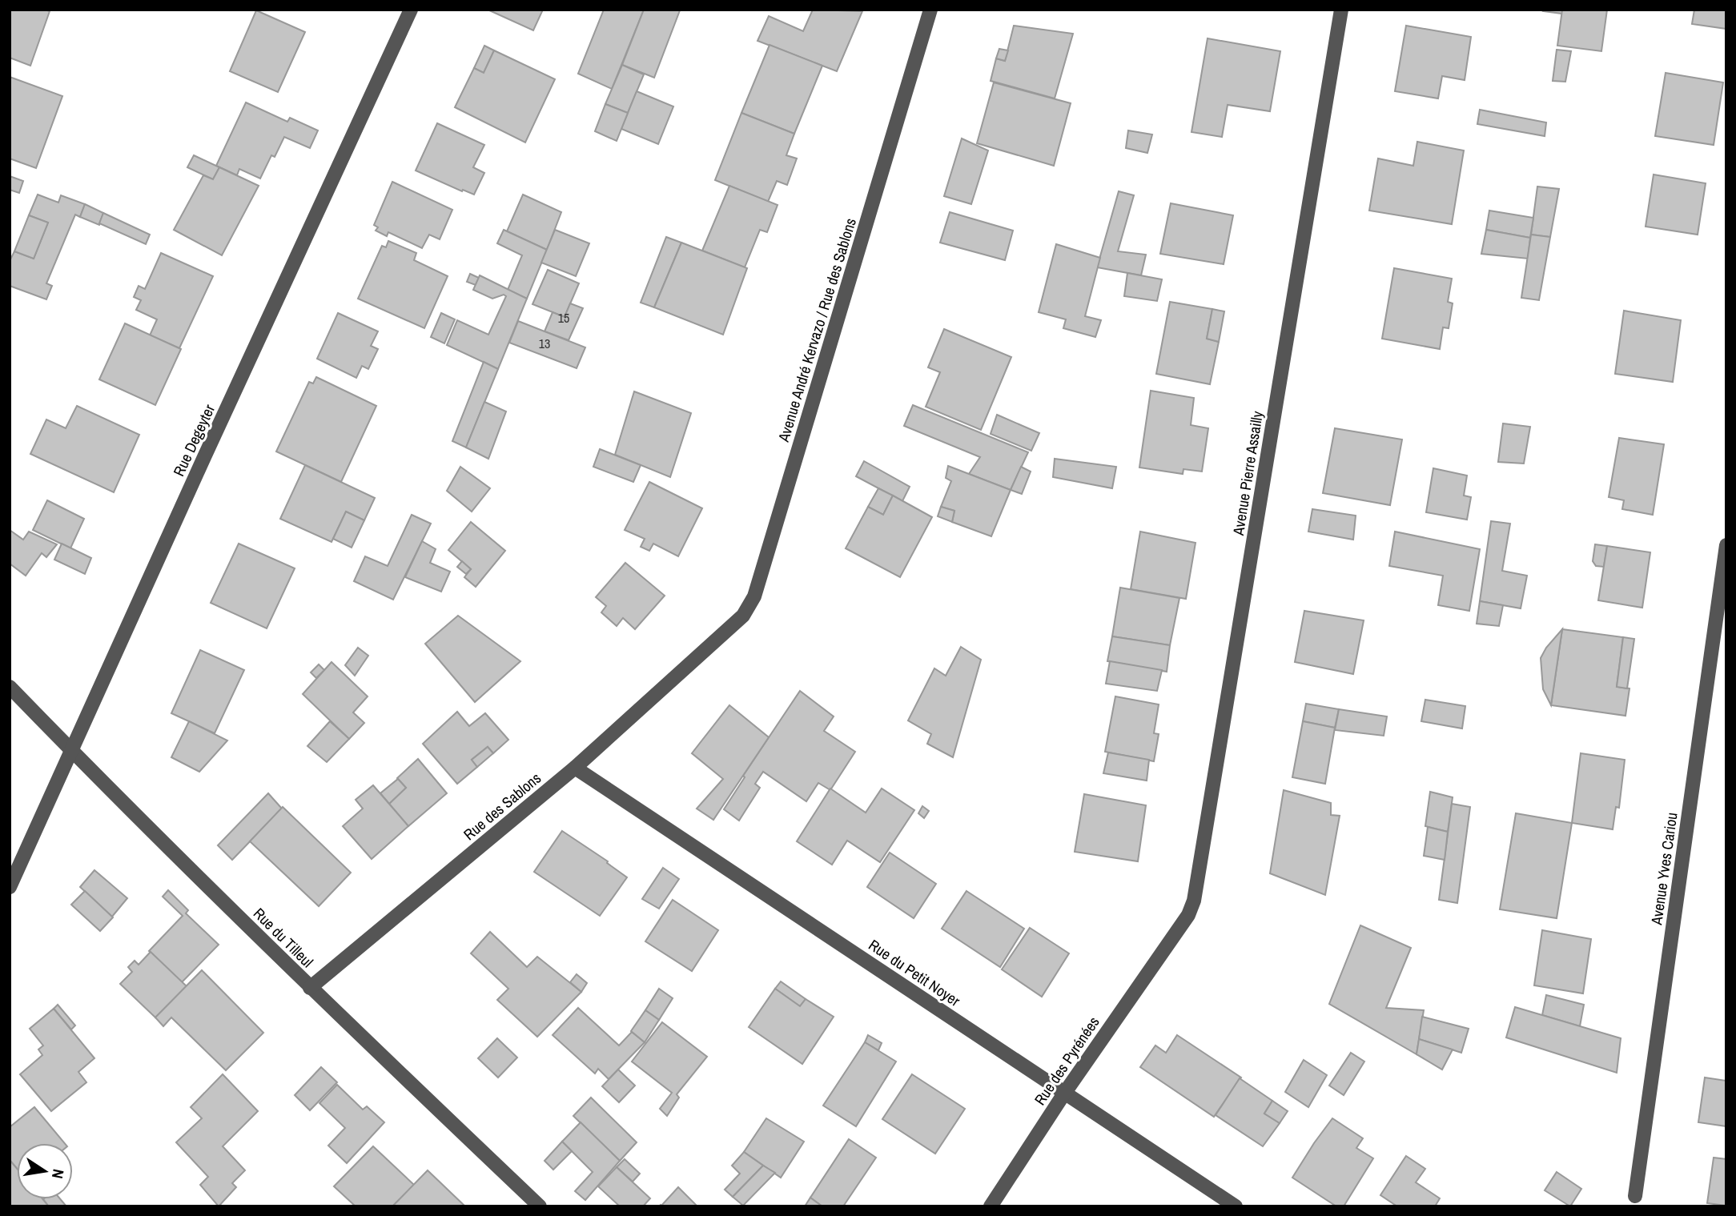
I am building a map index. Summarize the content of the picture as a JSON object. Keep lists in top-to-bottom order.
{
  "streets": {
    "street": [
      "Avenue André Kervazo / Rue des Sablons",
      "Rue Degeyter",
      "Avenue Pierre Assailly",
      "Rue des Sablons",
      "Avenue Yves Cariou",
      "Rue du Tilleul",
      "Rue du Petit Noyer",
      "Rue des Pyrénées"
    ]
  },
  "crossings": [
    ["Avenue André Kervazo / Rue des Sablons", "Rue des Sablons"],
    ["Rue Degeyter", "Rue du Tilleul"],
    ["Avenue Pierre Assailly", "Rue des Pyrénées"],
    ["Rue des Sablons", "Rue du Tilleul"],
    ["Rue des Sablons", "Rue du Petit Noyer"],
    ["Rue du Petit Noyer", "Rue des Pyrénées"]
  ],
  "house_numbers": ["15", "13"],
  "north": "right"
}
